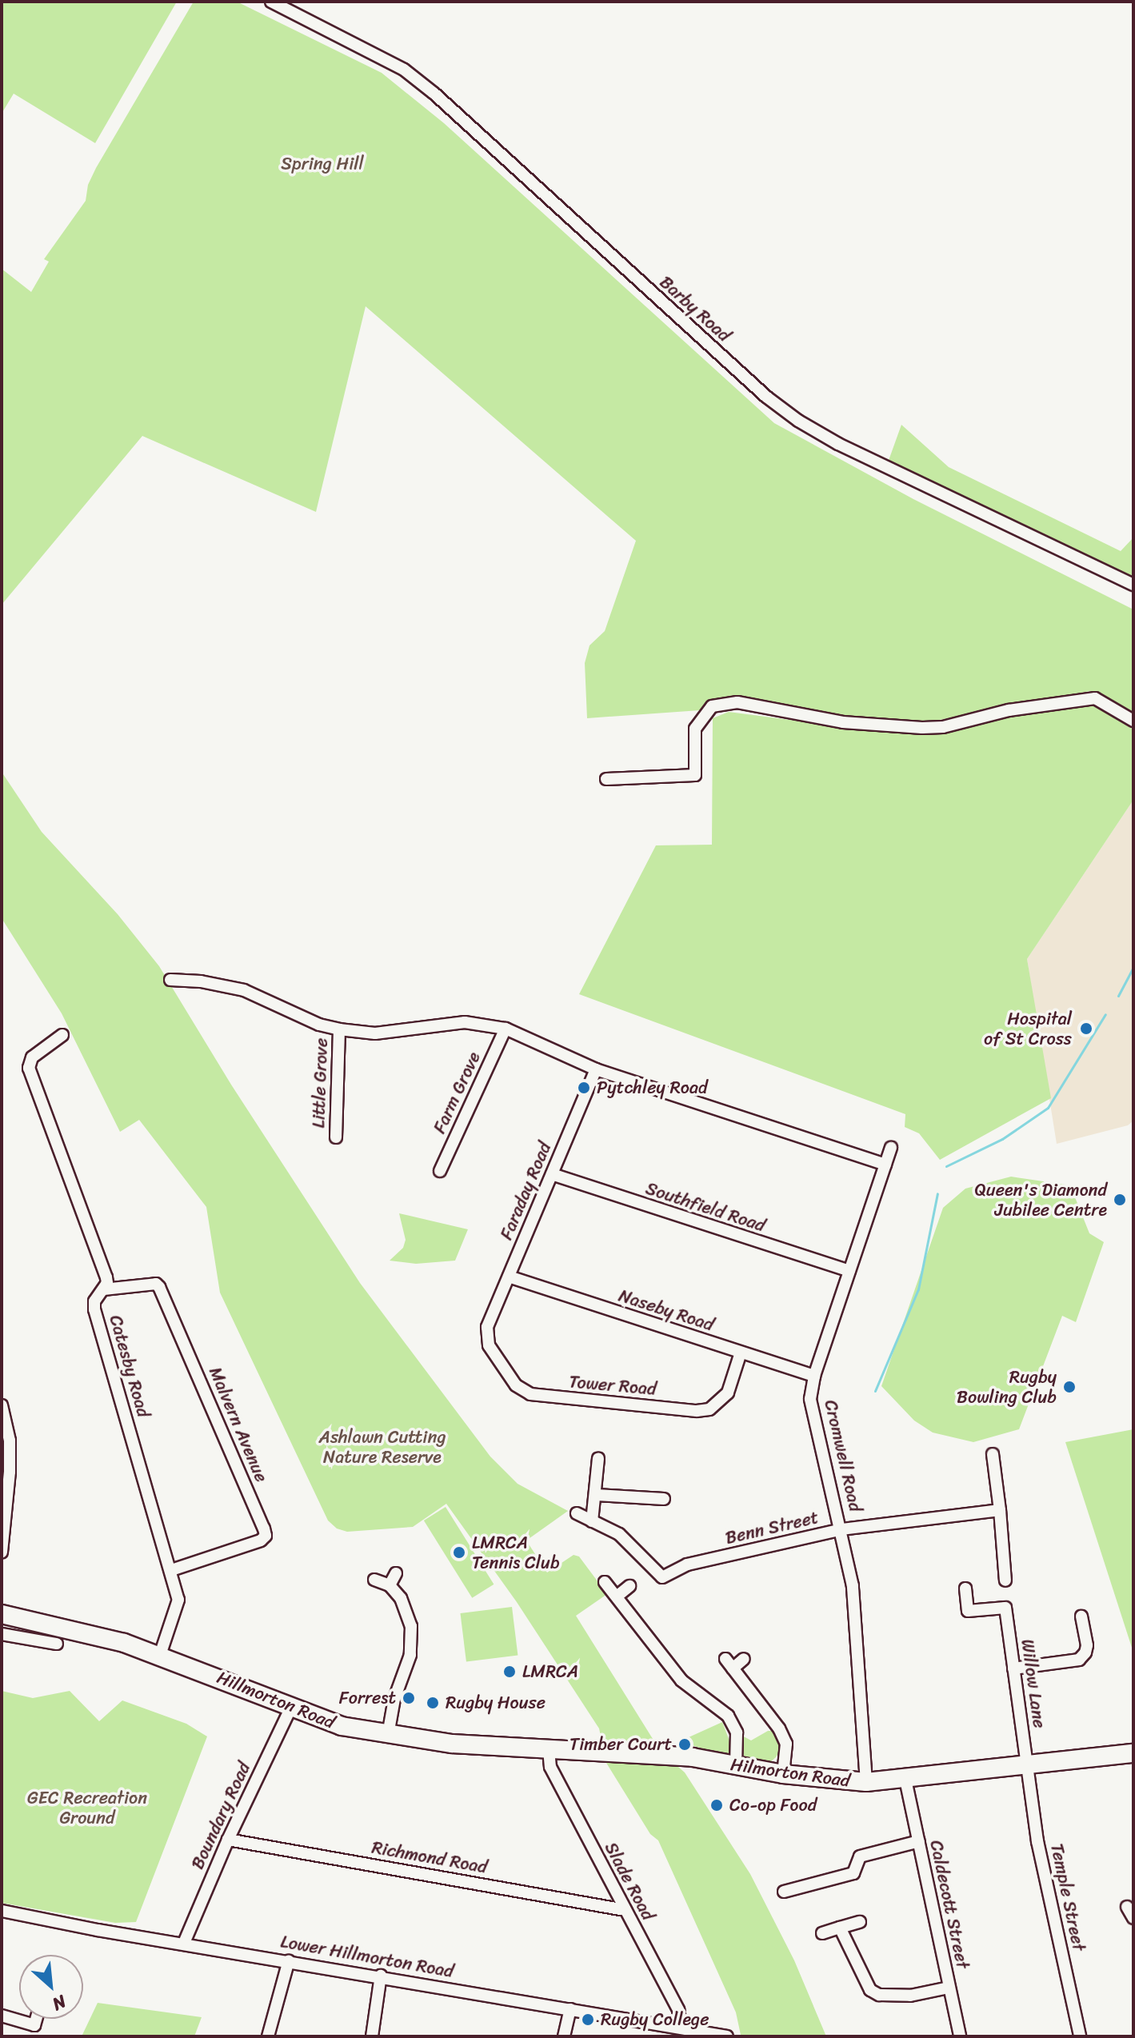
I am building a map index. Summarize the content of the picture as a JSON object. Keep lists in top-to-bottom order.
{
  "streets": {
    "highway": ["Hillmorton Road", "Hilmorton Road"],
    "street": [
      "Barby Road",
      "Little Grove",
      "Farm Grove",
      "Faraday Road",
      "Southfield Road",
      "Naseby Road",
      "Catesby Road",
      "Tower Road",
      "Malvern Avenue",
      "Cromwell Road",
      "Benn Street",
      "Willow Lane",
      "Boundary Road",
      "Richmond Road",
      "Slade Road",
      "Temple Street",
      "Caldecott Street",
      "Lower Hillmorton Road"
    ]
  },
  "crossings": [
    ["Faraday Road", "Southfield Road"],
    ["Faraday Road", "Naseby Road"],
    ["Faraday Road", "Tower Road"],
    ["Southfield Road", "Cromwell Road"],
    ["Naseby Road", "Tower Road"],
    ["Naseby Road", "Cromwell Road"],
    ["Catesby Road", "Malvern Avenue"],
    ["Catesby Road", "Hillmorton Road"],
    ["Cromwell Road", "Benn Street"],
    ["Cromwell Road", "Hilmorton Road"],
    ["Willow Lane", "Hilmorton Road"],
    ["Willow Lane", "Temple Street"],
    ["Hillmorton Road", "Hilmorton Road"],
    ["Hillmorton Road", "Boundary Road"],
    ["Hillmorton Road", "Slade Road"],
    ["Hilmorton Road", "Temple Street"],
    ["Hilmorton Road", "Caldecott Street"],
    ["Boundary Road", "Richmond Road"],
    ["Boundary Road", "Lower Hillmorton Road"],
    ["Richmond Road", "Slade Road"],
    ["Slade Road", "Lower Hillmorton Road"]
  ],
  "parks": ["Spring Hill", "Ashlawn Cutting Nature Reserve", "GEC Recreation Ground"],
  "places": [
    "Hospital of St Cross",
    "Pytchley Road",
    "Queen's Diamond Jubilee Centre",
    "Rugby Bowling Club",
    "LMRCA Tennis Club",
    "LMRCA",
    "Forrest",
    "Rugby House",
    "Timber Court",
    "Co-op Food",
    "Rugby College"
  ],
  "north": "bottom right"
}
